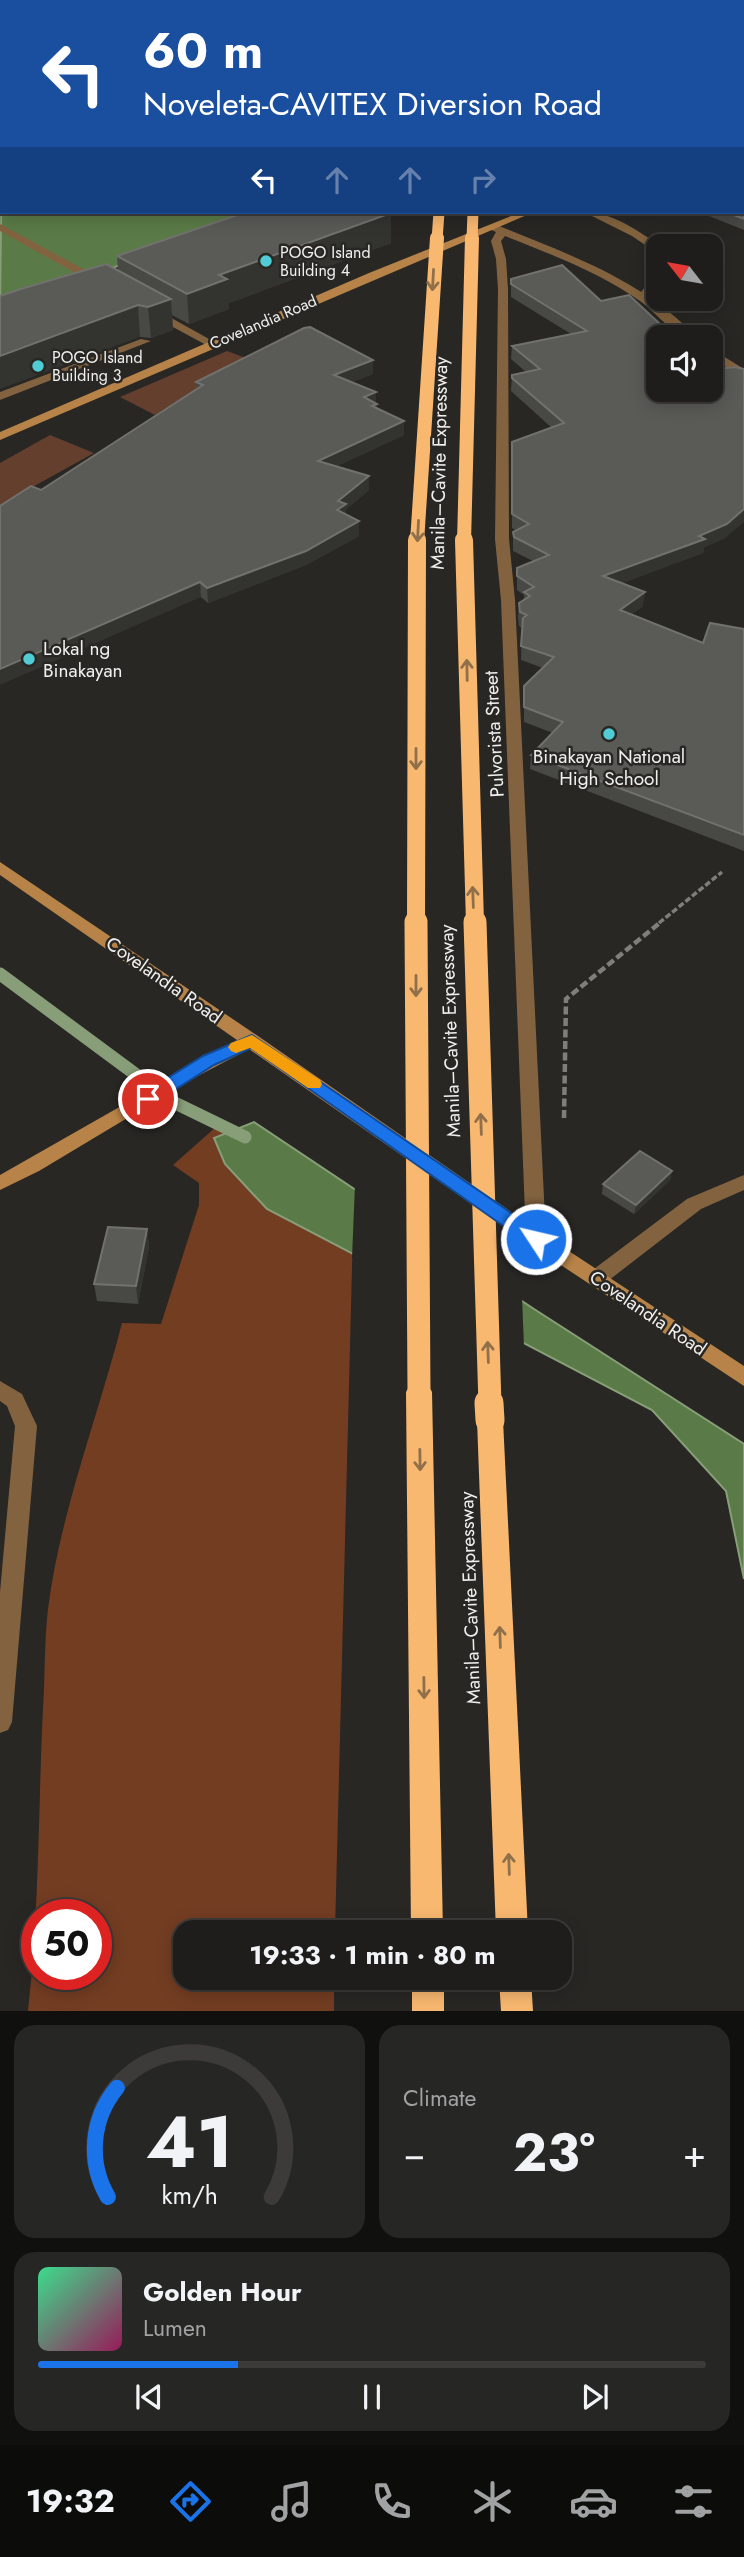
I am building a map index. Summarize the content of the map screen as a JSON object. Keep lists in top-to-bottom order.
{
  "streets": {
    "highway": ["Manila–Cavite Expressway"],
    "main road": ["Covelandia Road"],
    "street": ["Pulvorista Street"]
  },
  "crossings": [
    ["Covelandia Road", "Pulvorista Street"]
  ],
  "places": [
    "POGO Island Building 4",
    "POGO Island Building 3",
    "Lokal ng Binakayan",
    "Binakayan National High School"
  ],
  "north": "top left",
  "page": {
    "turn": ["60 m", "Noveleta-CAVITEX Diversion Road"],
    "limit": "50",
    "trip": "19:33 · 1 min · 80 m",
    "tile": "Climate",
    "heat": ["−", "23°", "+"],
    "song": ["Golden Hour", "Lumen"],
    "tabs": "19:32",
    "gauge": ["41", "km/h"]
  }
}
